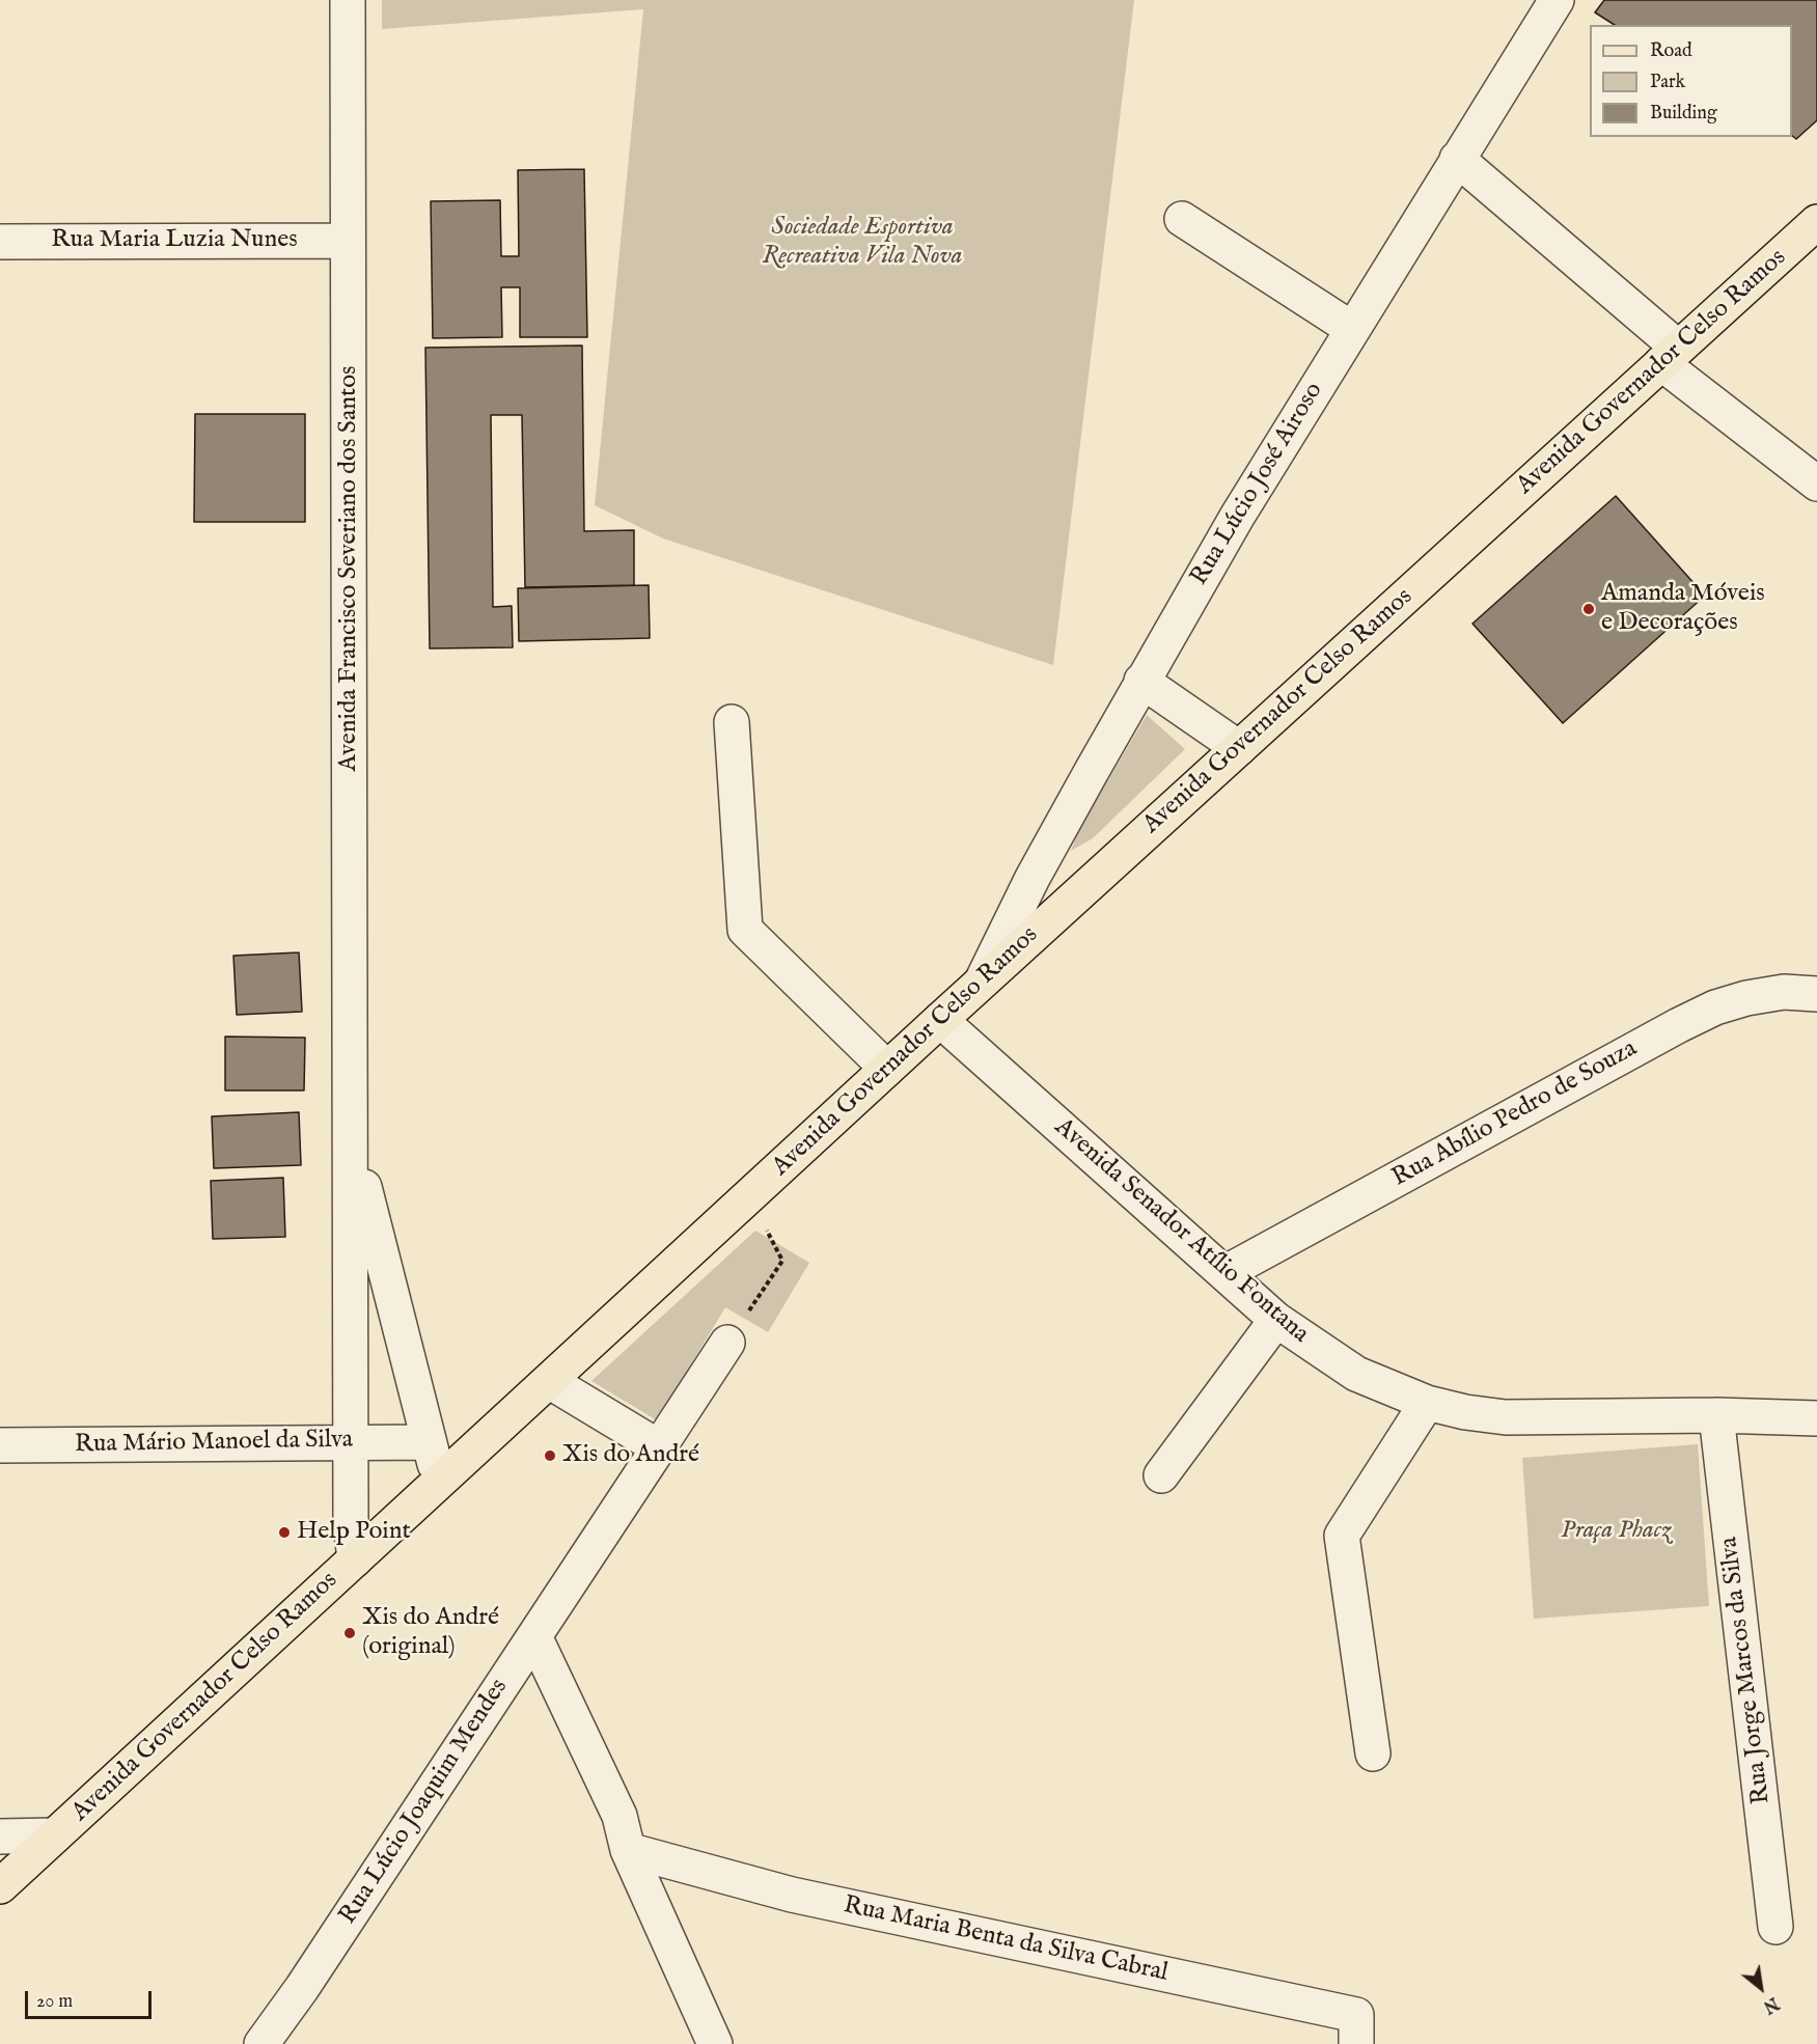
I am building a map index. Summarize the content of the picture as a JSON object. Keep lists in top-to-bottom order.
{
  "streets": {
    "main road": ["Avenida Governador Celso Ramos"],
    "street": [
      "Rua Maria Luzia Nunes",
      "Rua Lúcio José Airoso",
      "Avenida Francisco Severiano dos Santos",
      "Rua Abílio Pedro de Souza",
      "Avenida Senador Atílio Fontana",
      "Rua Mário Manoel da Silva",
      "Rua Jorge Marcos da Silva",
      "Rua Lúcio Joaquim Mendes",
      "Rua Maria Benta da Silva Cabral"
    ]
  },
  "crossings": [
    ["Rua Maria Luzia Nunes", "Avenida Francisco Severiano dos Santos"],
    ["Avenida Governador Celso Ramos", "Rua Lúcio José Airoso"],
    ["Avenida Governador Celso Ramos", "Avenida Francisco Severiano dos Santos"],
    ["Avenida Governador Celso Ramos", "Avenida Senador Atílio Fontana"],
    ["Avenida Francisco Severiano dos Santos", "Rua Mário Manoel da Silva"],
    ["Rua Abílio Pedro de Souza", "Avenida Senador Atílio Fontana"],
    ["Avenida Senador Atílio Fontana", "Rua Jorge Marcos da Silva"]
  ],
  "parks": ["Sociedade Esportiva Recreativa Vila Nova", "Praça Phacz"],
  "places": [
    "Amanda Móveis e Decorações",
    "Xis do André",
    "Help Point",
    "Xis do André (original)"
  ],
  "legend": ["Road", "Park", "Building"],
  "scale_bar": "20 m",
  "north": "bottom right"
}
